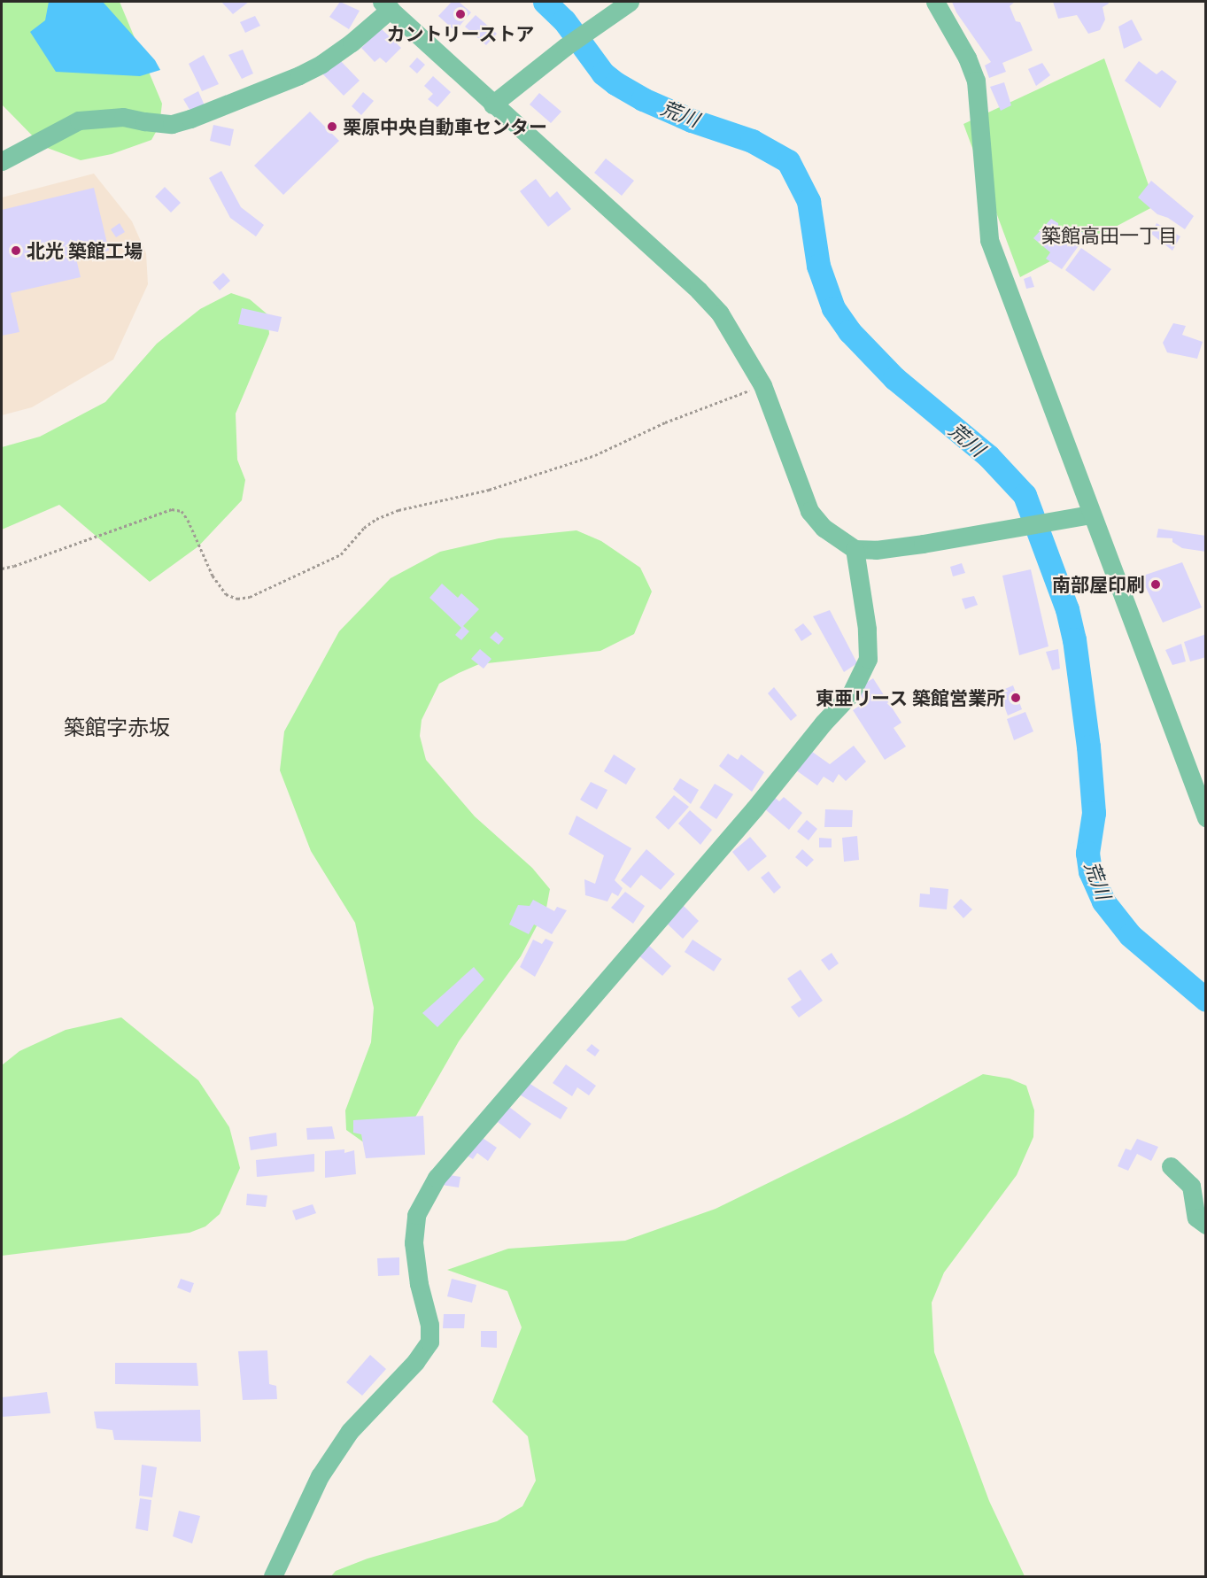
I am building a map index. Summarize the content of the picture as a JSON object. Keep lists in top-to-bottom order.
{
  "districts": ["築館高田一丁目", "築館字赤坂"],
  "water": ["荒川"],
  "places": [
    "カントリーストア",
    "栗原中央自動車センター",
    "北光 築館工場",
    "南部屋印刷",
    "東亜リース 築館営業所"
  ]
}
